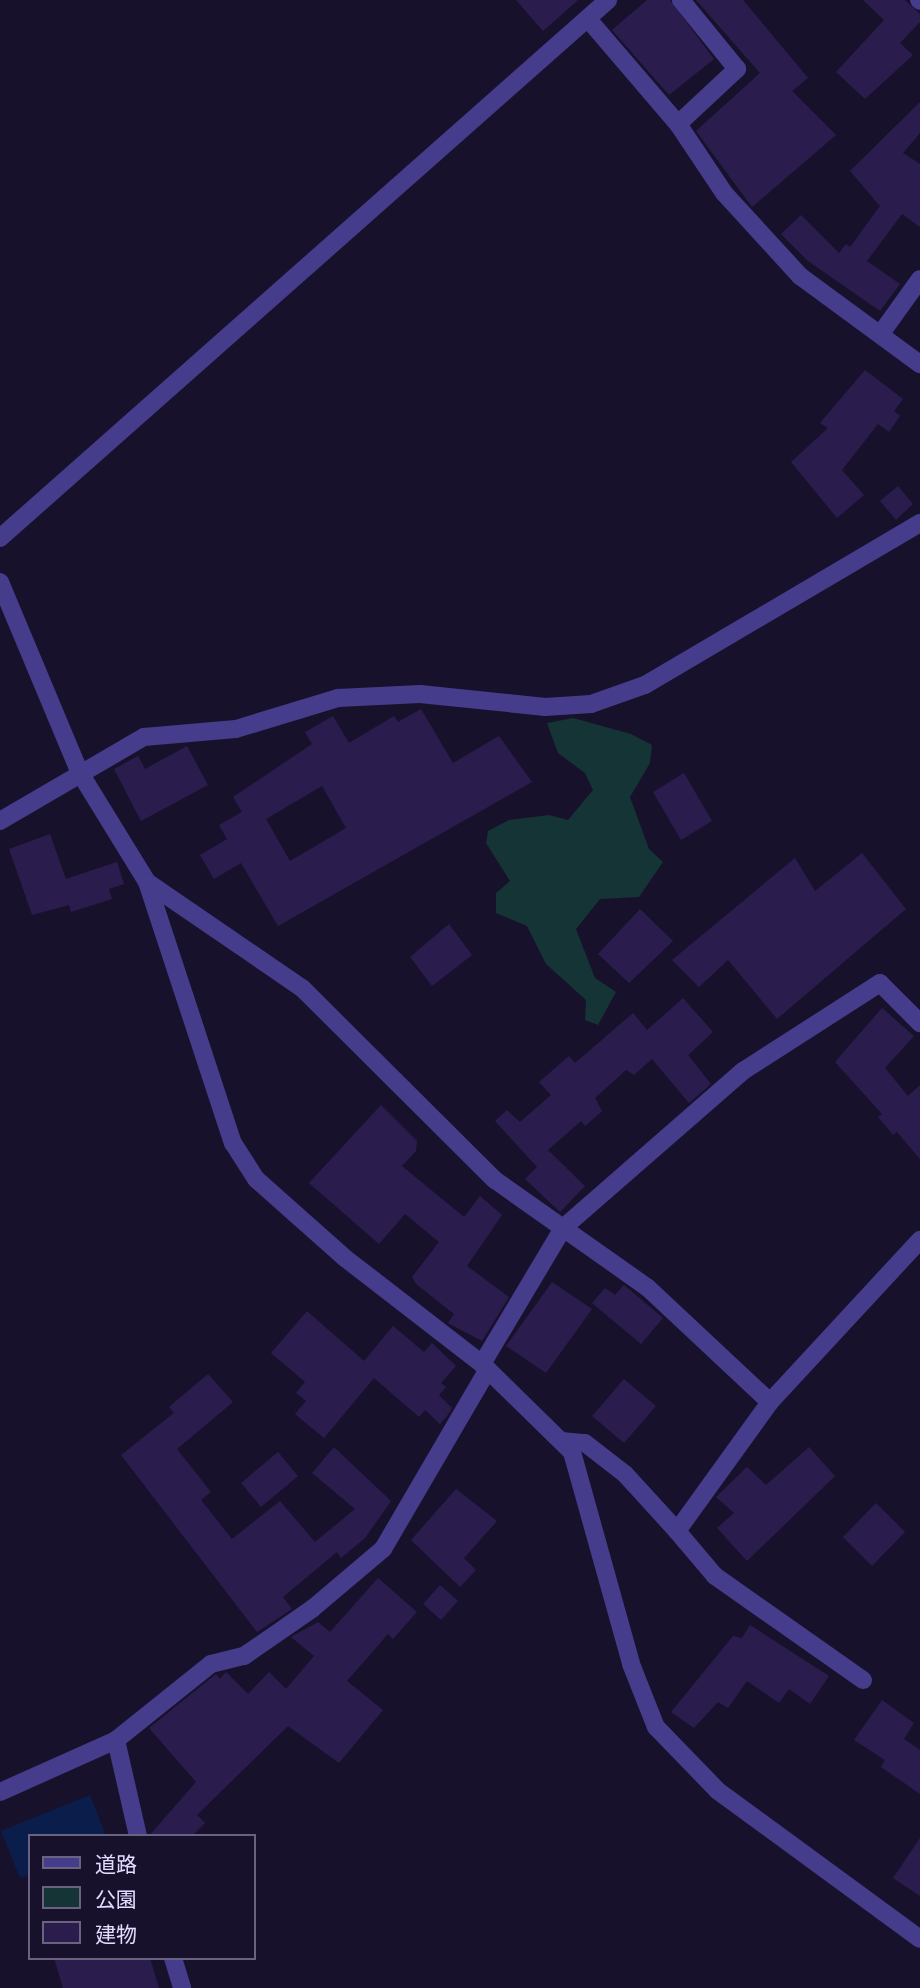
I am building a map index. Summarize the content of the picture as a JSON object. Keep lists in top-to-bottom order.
{
  "legend": ["道路", "公園", "建物"]
}
